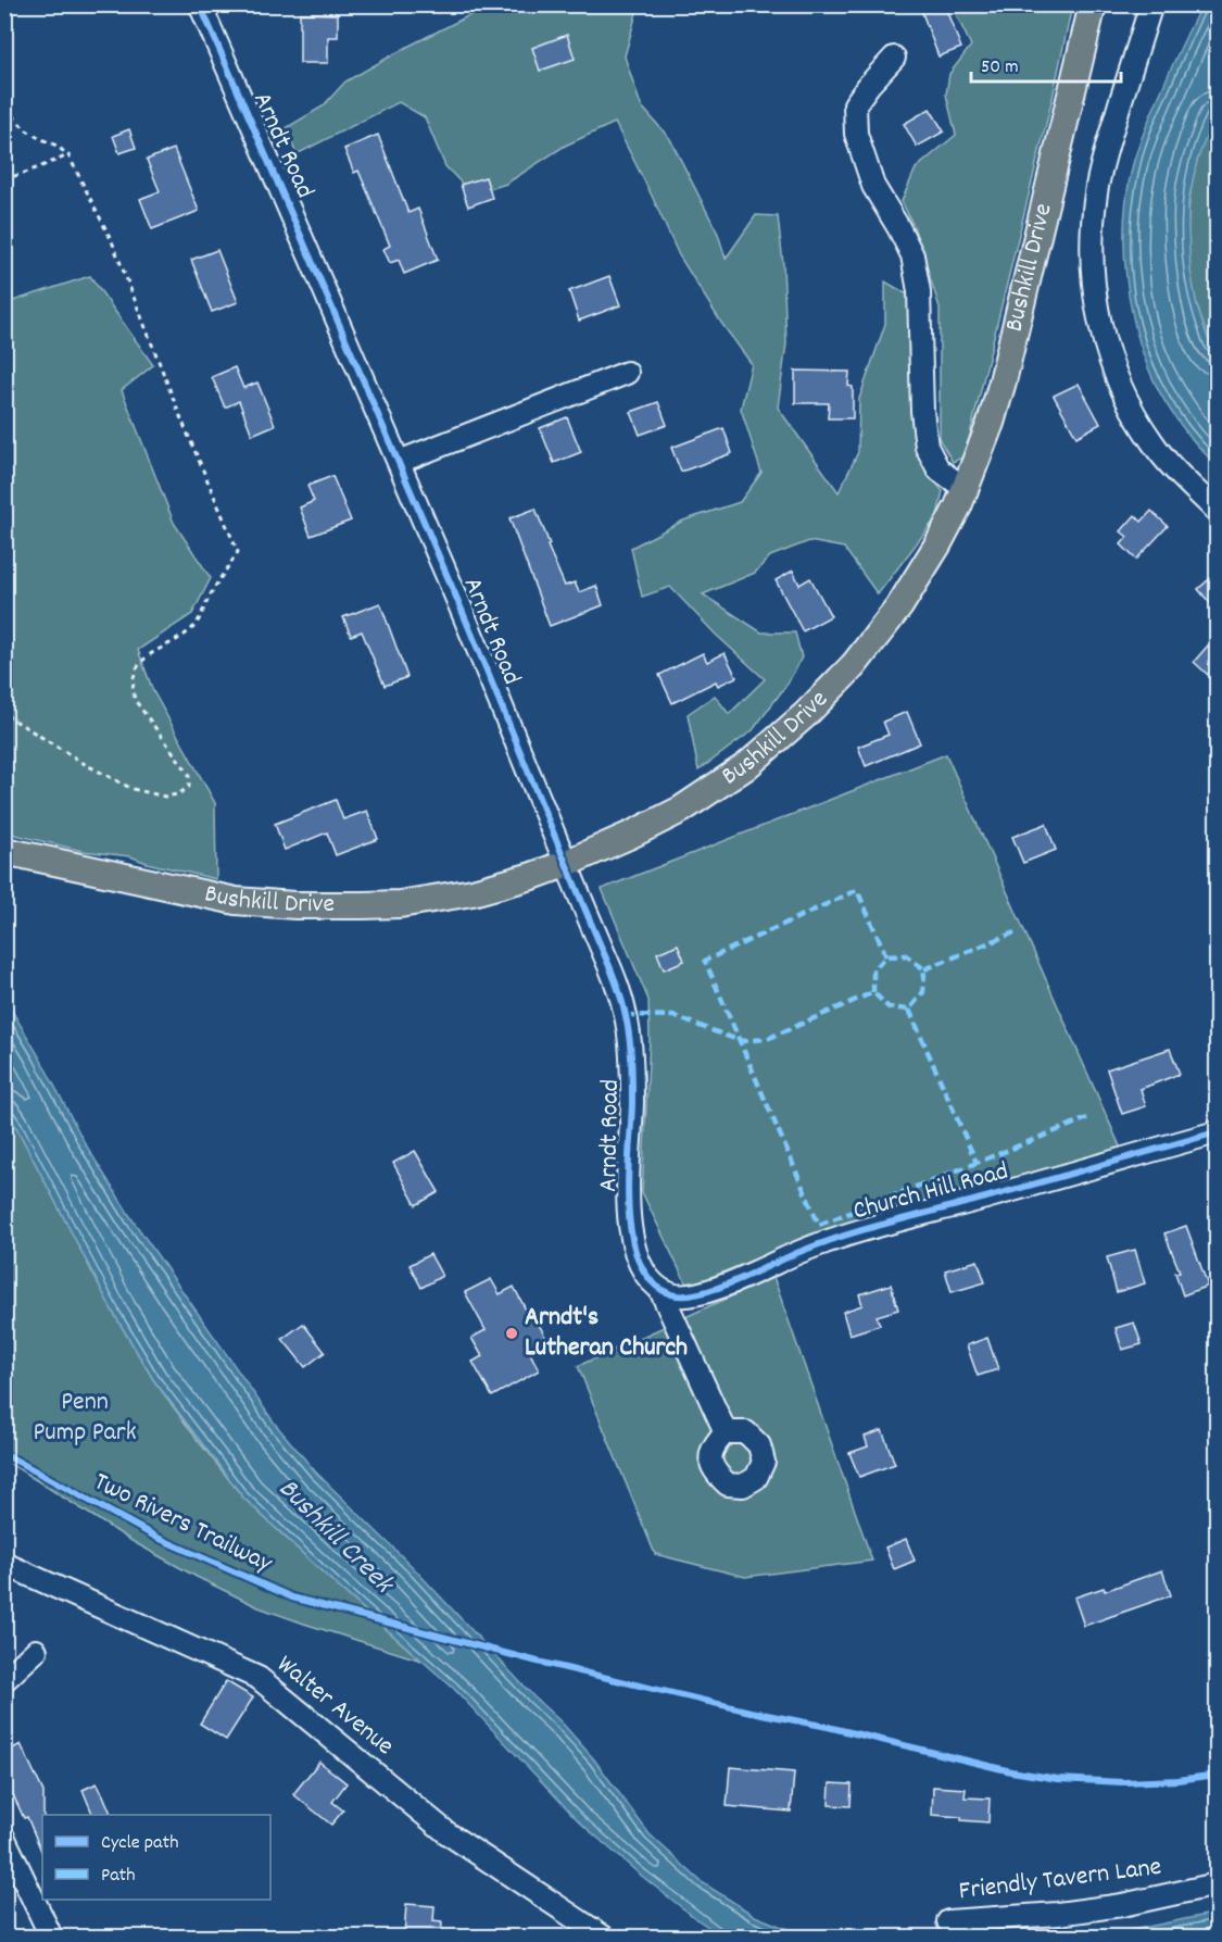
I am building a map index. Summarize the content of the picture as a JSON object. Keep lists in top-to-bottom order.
{
  "streets": {
    "main road": ["Bushkill Drive"],
    "street": [
      "Arndt Road",
      "Church Hill Road",
      "Walter Avenue",
      "Friendly Tavern Lane"
    ],
    "cycle path": ["Two Rivers Trailway"]
  },
  "crossings": [
    ["Arndt Road", "Bushkill Drive"],
    ["Arndt Road", "Church Hill Road"]
  ],
  "water": ["Bushkill Creek"],
  "parks": ["Penn Pump Park"],
  "places": ["Arndt's Lutheran Church"],
  "legend": ["Cycle path", "Path"],
  "scale_bar": "50 m"
}
